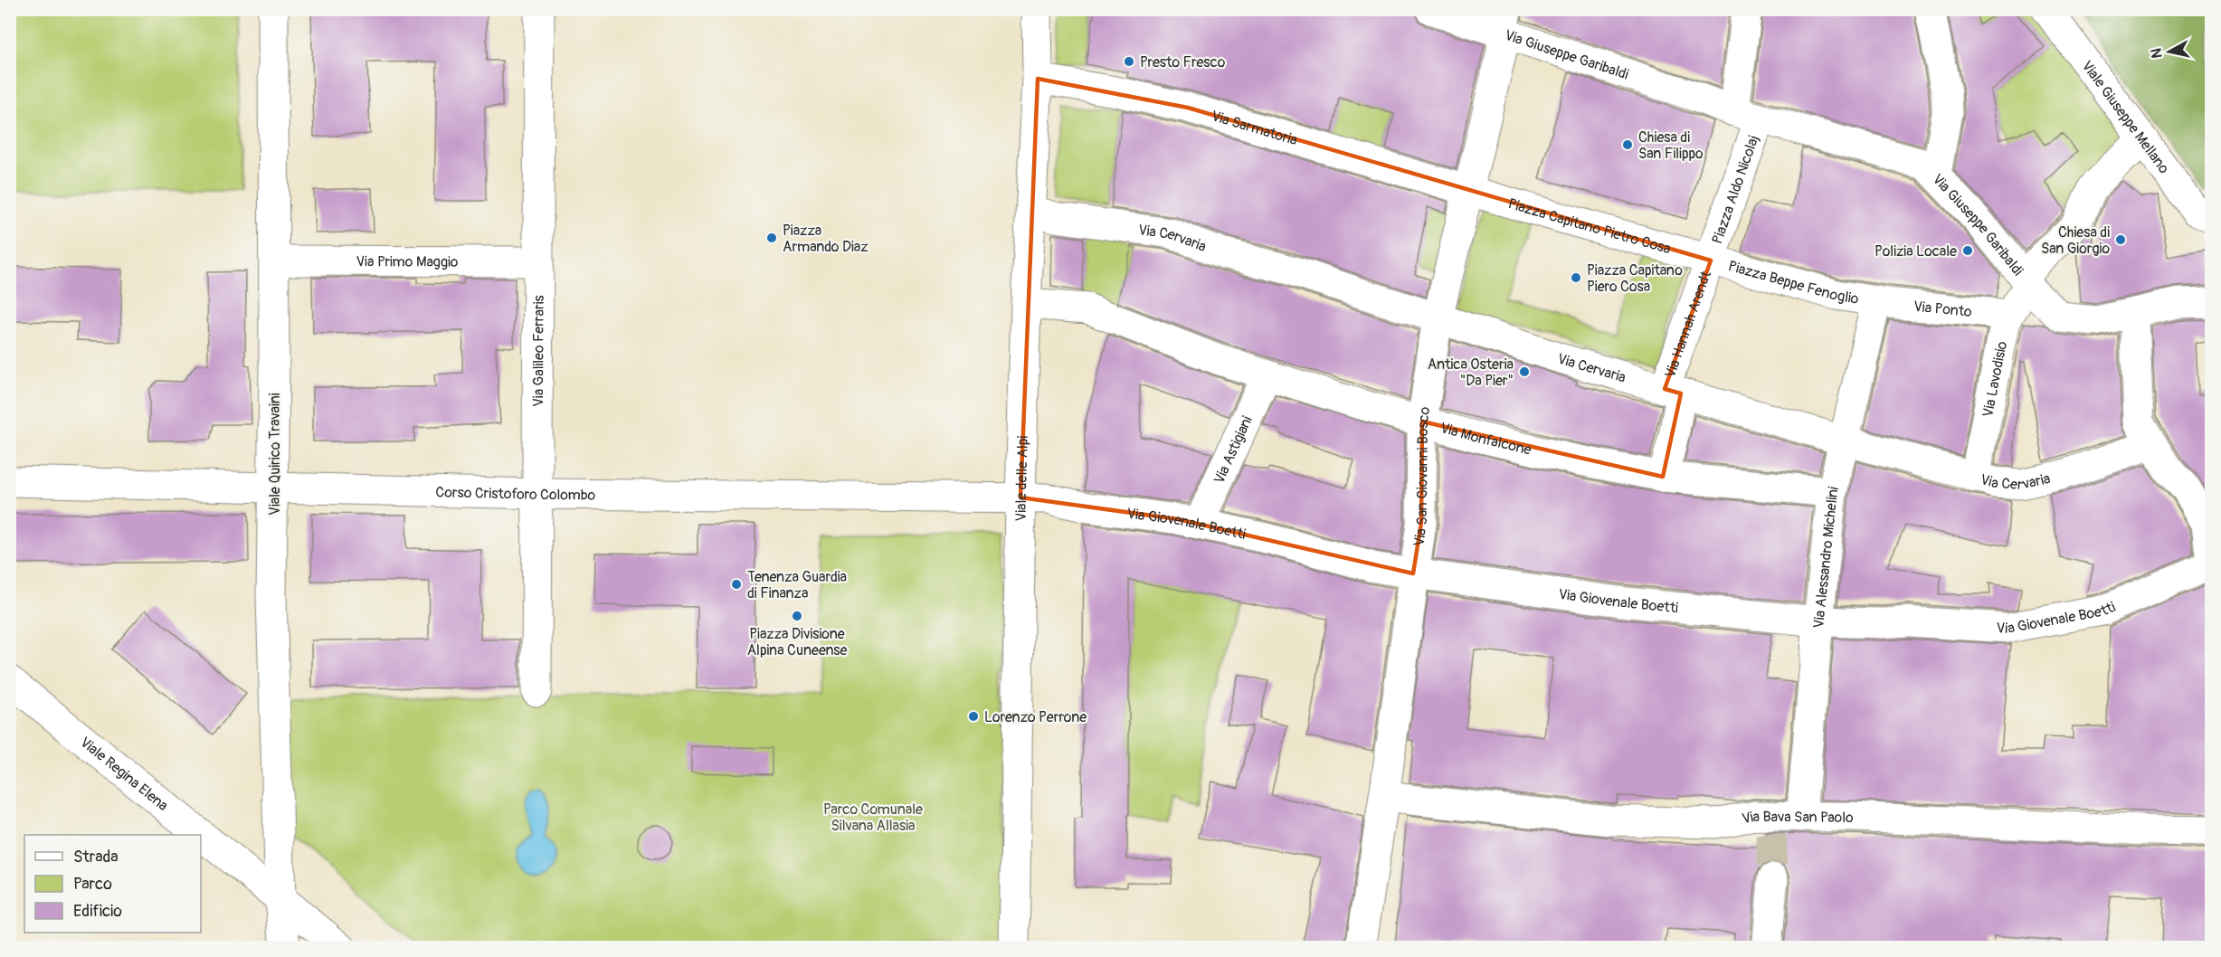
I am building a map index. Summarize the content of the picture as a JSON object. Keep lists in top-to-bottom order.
{
  "streets": {
    "street": [
      "Via Giuseppe Garibaldi",
      "Viale Giuseppe Mellano",
      "Via Sarmatoria",
      "Piazza Aldo Nicolaj",
      "Piazza Capitano Pietro Cosa",
      "Via Cervaria",
      "Via Primo Maggio",
      "Piazza Beppe Fenoglio",
      "Via Ponto",
      "Via Hannah Arendt",
      "Via Galileo Ferraris",
      "Via Lavodisio",
      "Via Monfalcone",
      "Via Astigiani",
      "Viale Quirico Travaini",
      "Via San Giovanni Bosco",
      "Viale delle Alpi",
      "Corso Cristoforo Colombo",
      "Via Giovenale Boetti",
      "Via Alessandro Michelini",
      "Viale Regina Elena",
      "Via Bava San Paolo"
    ]
  },
  "crossings": [
    ["Via Giuseppe Garibaldi", "Piazza Aldo Nicolaj"],
    ["Via Giuseppe Garibaldi", "Via Lavodisio"],
    ["Via Giuseppe Garibaldi", "Via San Giovanni Bosco"],
    ["Viale Giuseppe Mellano", "Via Lavodisio"],
    ["Via Sarmatoria", "Piazza Capitano Pietro Cosa"],
    ["Via Sarmatoria", "Via San Giovanni Bosco"],
    ["Via Sarmatoria", "Viale delle Alpi"],
    ["Piazza Aldo Nicolaj", "Piazza Capitano Pietro Cosa"],
    ["Piazza Aldo Nicolaj", "Piazza Beppe Fenoglio"],
    ["Piazza Aldo Nicolaj", "Via Hannah Arendt"],
    ["Piazza Capitano Pietro Cosa", "Piazza Beppe Fenoglio"],
    ["Piazza Capitano Pietro Cosa", "Via Hannah Arendt"],
    ["Piazza Capitano Pietro Cosa", "Via San Giovanni Bosco"],
    ["Via Cervaria", "Via Hannah Arendt"],
    ["Via Cervaria", "Via Lavodisio"],
    ["Via Cervaria", "Via San Giovanni Bosco"],
    ["Via Cervaria", "Viale delle Alpi"],
    ["Via Cervaria", "Via Alessandro Michelini"],
    ["Via Primo Maggio", "Via Galileo Ferraris"],
    ["Via Primo Maggio", "Viale Quirico Travaini"],
    ["Piazza Beppe Fenoglio", "Via Ponto"],
    ["Piazza Beppe Fenoglio", "Via Hannah Arendt"],
    ["Piazza Beppe Fenoglio", "Via Alessandro Michelini"],
    ["Via Ponto", "Via Lavodisio"],
    ["Via Ponto", "Via Alessandro Michelini"],
    ["Via Hannah Arendt", "Via Monfalcone"],
    ["Via Galileo Ferraris", "Corso Cristoforo Colombo"],
    ["Via Monfalcone", "Via Astigiani"],
    ["Via Monfalcone", "Via San Giovanni Bosco"],
    ["Via Monfalcone", "Viale delle Alpi"],
    ["Via Monfalcone", "Via Alessandro Michelini"],
    ["Via Astigiani", "Via Giovenale Boetti"],
    ["Viale Quirico Travaini", "Corso Cristoforo Colombo"],
    ["Viale Quirico Travaini", "Viale Regina Elena"],
    ["Via San Giovanni Bosco", "Via Giovenale Boetti"],
    ["Via San Giovanni Bosco", "Via Bava San Paolo"],
    ["Viale delle Alpi", "Corso Cristoforo Colombo"],
    ["Viale delle Alpi", "Via Giovenale Boetti"],
    ["Corso Cristoforo Colombo", "Via Giovenale Boetti"],
    ["Via Giovenale Boetti", "Via Alessandro Michelini"],
    ["Via Alessandro Michelini", "Via Bava San Paolo"]
  ],
  "parks": ["Parco Comunale Silvana Allasia"],
  "places": [
    "Presto Fresco",
    "Chiesa di San Filippo",
    "Piazza Armando Diaz",
    "Chiesa di San Giorgio",
    "Polizia Locale",
    "Piazza Capitano Piero Cosa",
    "Antica Osteria \"Da Pier\"",
    "Tenenza Guardia di Finanza",
    "Piazza Divisione Alpina Cuneense",
    "Lorenzo Perrone"
  ],
  "legend": ["Strada", "Parco", "Edificio"],
  "north": "left"
}
